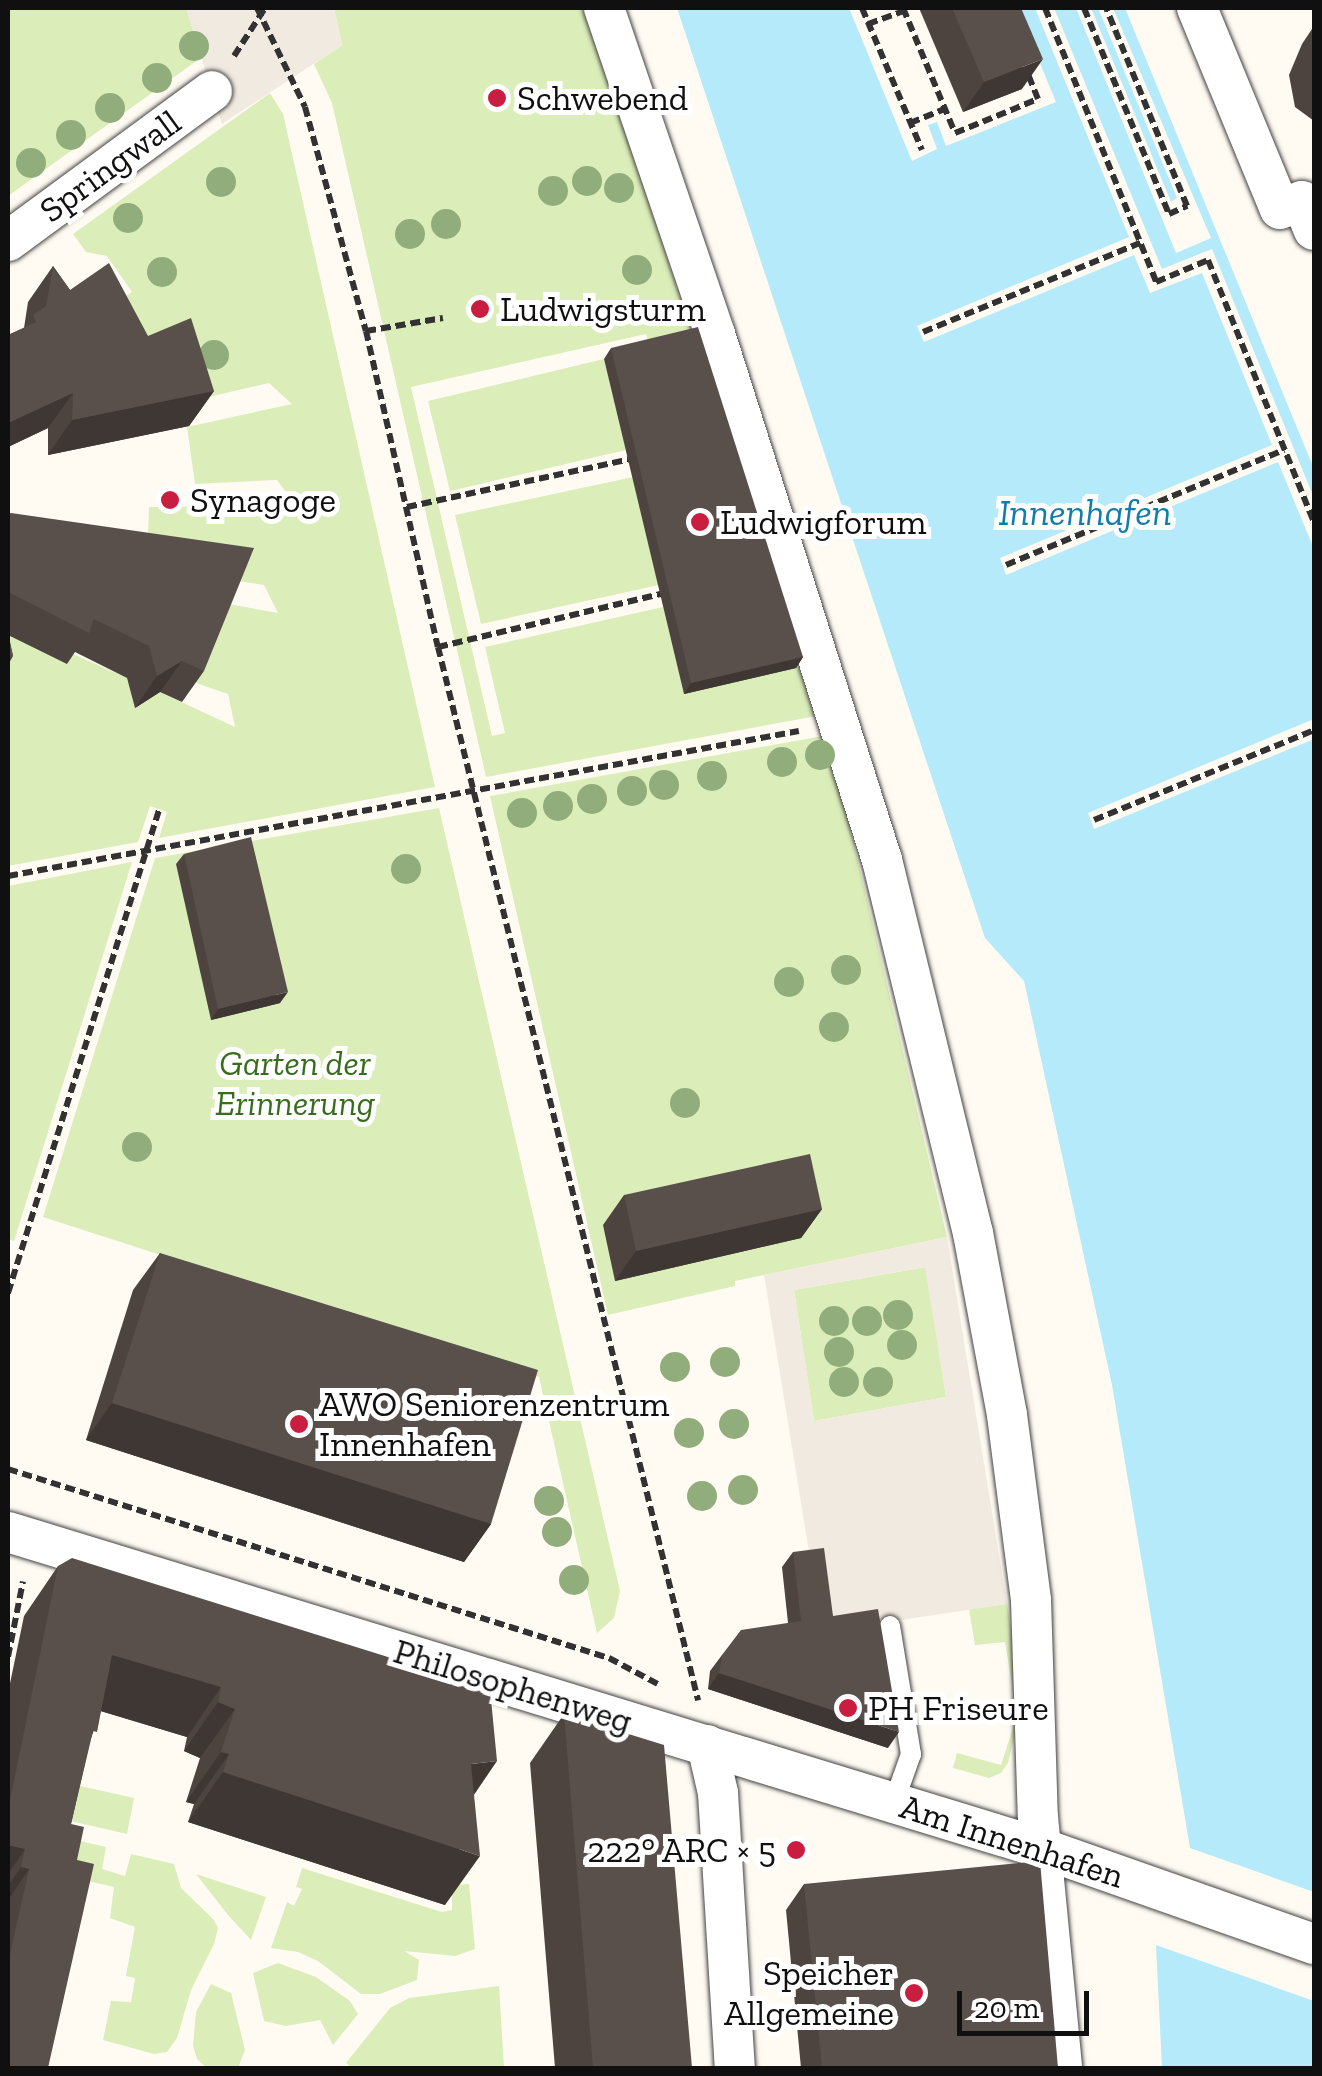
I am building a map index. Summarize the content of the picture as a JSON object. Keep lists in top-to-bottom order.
{
  "streets": {
    "street": ["Springwall", "Philosophenweg", "Am Innenhafen"]
  },
  "crossings": [
    ["Philosophenweg", "Am Innenhafen"]
  ],
  "water": ["Innenhafen"],
  "parks": ["Garten der Erinnerung"],
  "places": [
    "Schwebend",
    "Ludwigsturm",
    "Synagoge",
    "Ludwigforum",
    "AWO Seniorenzentrum Innenhafen",
    "PH Friseure",
    "222° ARC × 5",
    "Speicher Allgemeine"
  ],
  "scale_bar": "20 m"
}
